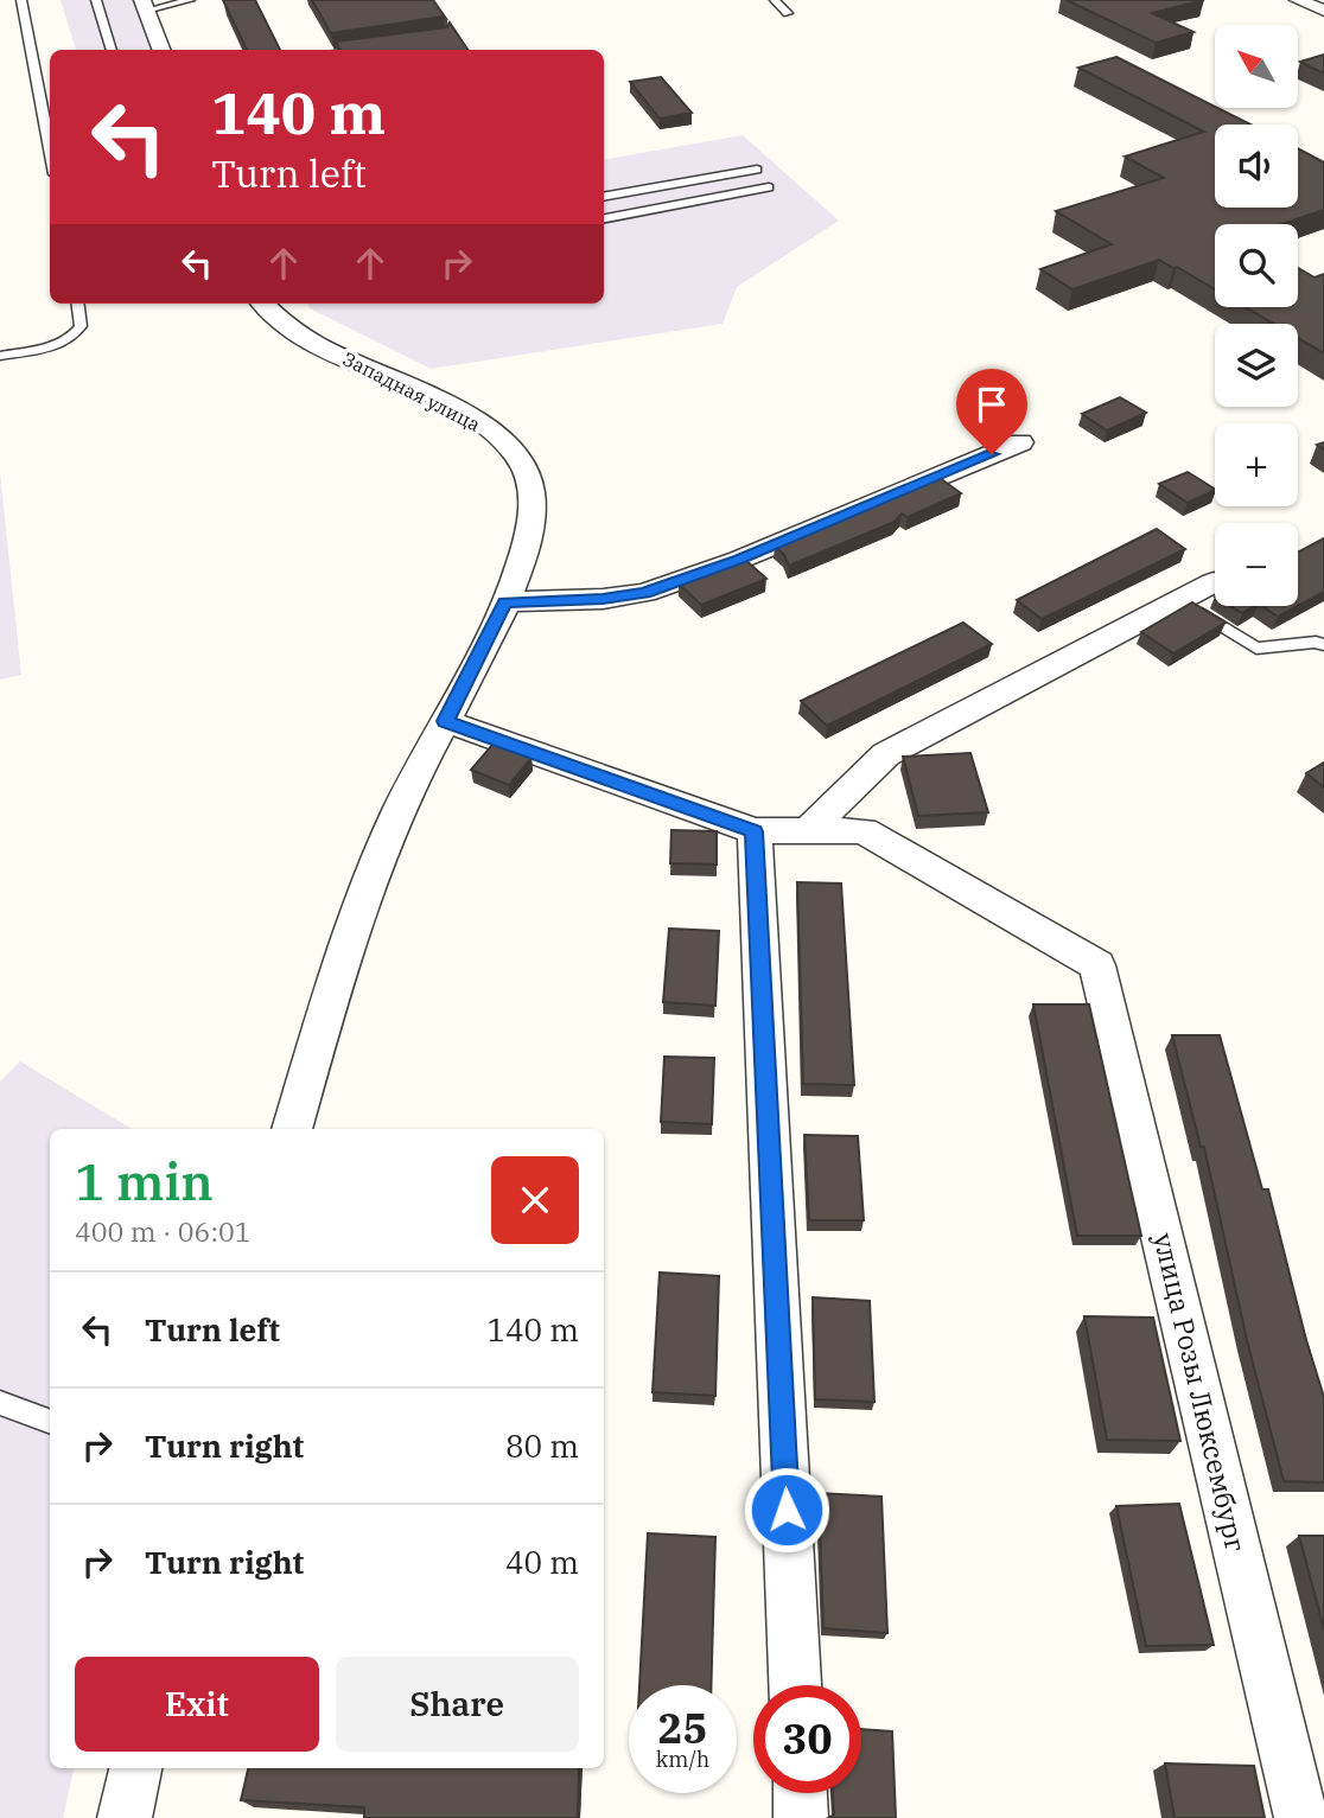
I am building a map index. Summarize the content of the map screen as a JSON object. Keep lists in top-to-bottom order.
{
  "streets": {
    "street": ["Западная улица", "улица Розы Люксембург"]
  },
  "north": "top left",
  "page": {
    "map_buttons": ["+", "−"],
    "turn": ["140 m", "Turn left"],
    "heading": ["1 min", "400 m · 06:01"],
    "list": [
      {
        "name": "Turn left",
        "value": "140 m"
      },
      {
        "name": "Turn right",
        "value": "80 m"
      },
      {
        "name": "Turn right",
        "value": "40 m"
      }
    ],
    "buttons": ["Exit", "Share"],
    "speed": "25 km/h",
    "limit": "30"
  }
}
